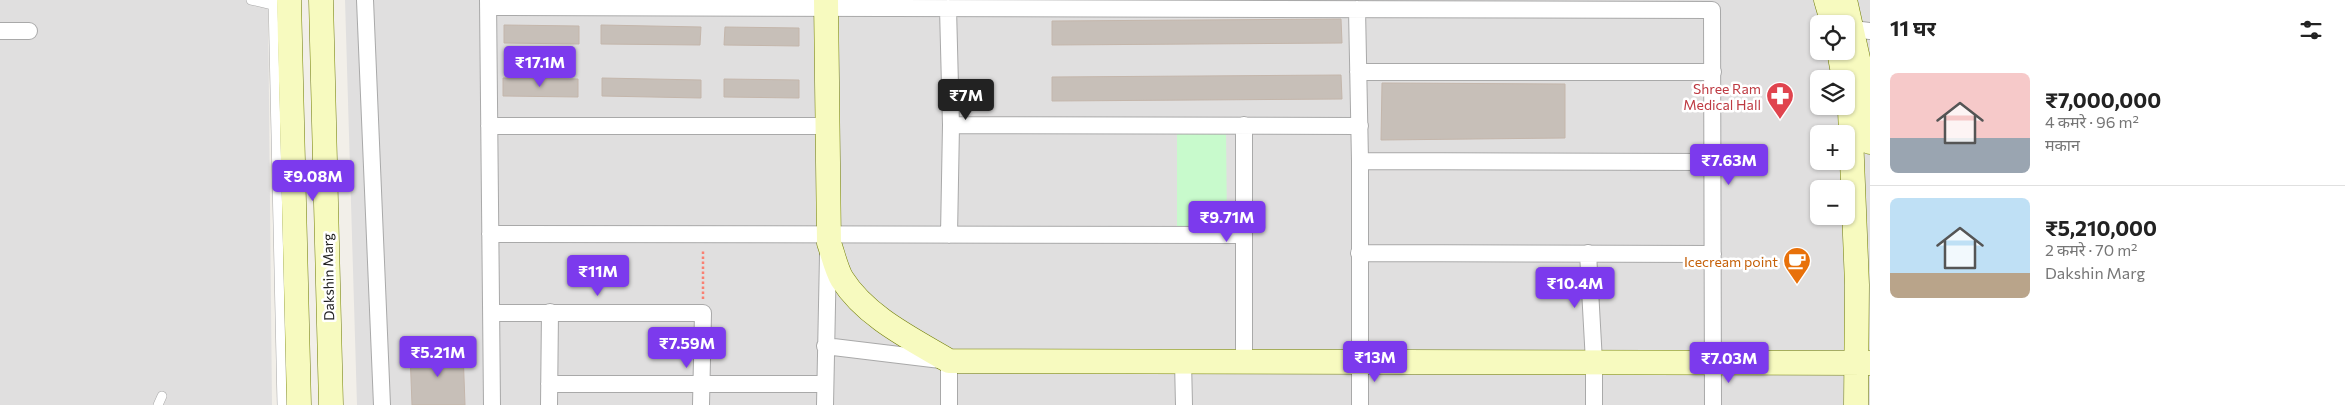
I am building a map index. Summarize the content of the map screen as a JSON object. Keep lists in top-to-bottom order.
{
  "streets": {
    "street": ["Dakshin Marg"]
  },
  "places": {
    "pharmacy": ["Shree Ram Medical Hall"],
    "cafe": ["Icecream point"]
  },
  "page": {
    "heading": "11 घर",
    "map_buttons": ["+", "−"],
    "price": [
      "₹17.1M",
      "₹7M",
      "₹7.63M",
      "₹9.08M",
      "₹9.71M",
      "₹11M",
      "₹10.4M",
      "₹7.59M",
      "₹5.21M",
      "₹13M",
      "₹7.03M"
    ],
    "list": [
      {
        "name": "₹7,000,000",
        "note": "4 कमरे · 96 m² · मकान"
      },
      {
        "name": "₹5,210,000",
        "note": "2 कमरे · 70 m² · Dakshin Marg"
      }
    ]
  }
}
